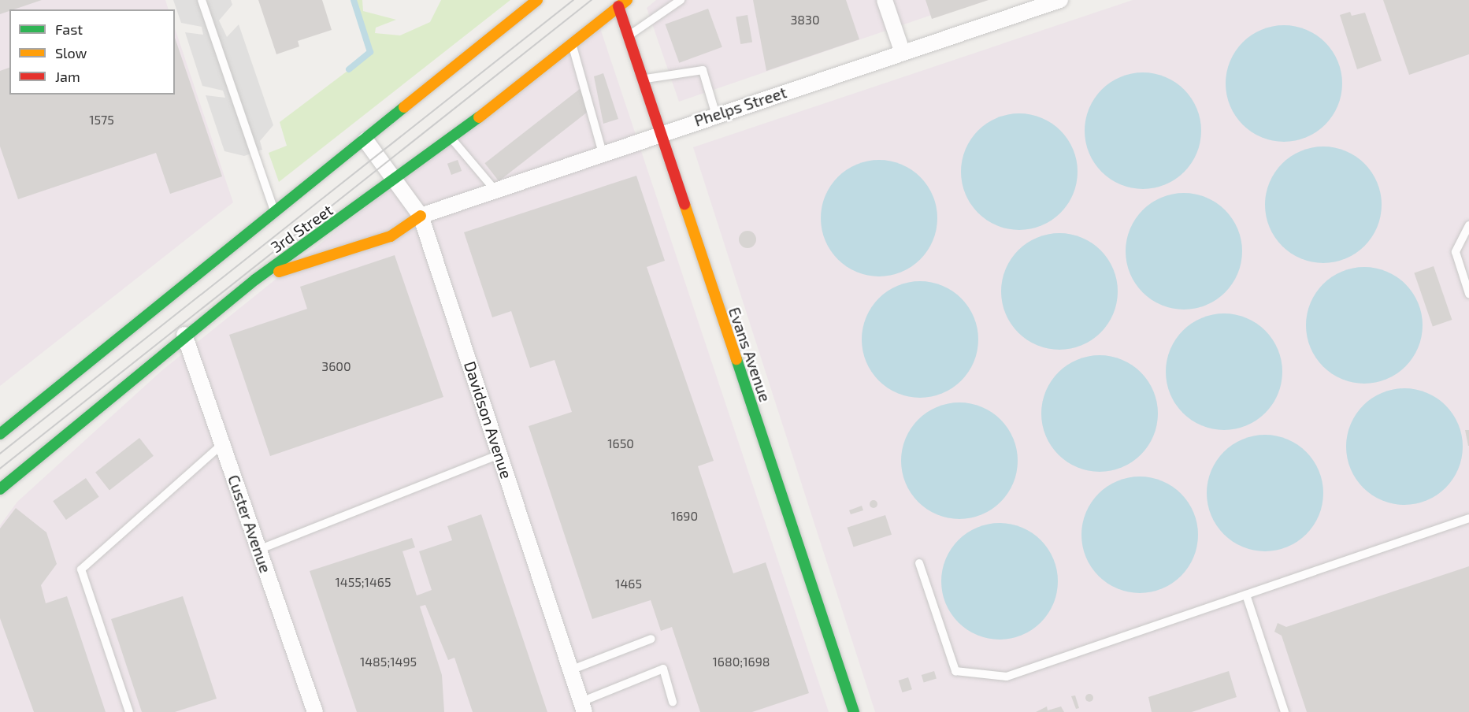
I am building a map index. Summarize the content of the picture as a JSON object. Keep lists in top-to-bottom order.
{
  "streets": {
    "main road": ["3rd Street", "Evans Avenue"],
    "street": ["Phelps Street", "Davidson Avenue", "Custer Avenue"]
  },
  "crossings": [
    ["Phelps Street", "Evans Avenue"],
    ["Phelps Street", "Davidson Avenue"],
    ["3rd Street", "Evans Avenue"],
    ["3rd Street", "Davidson Avenue"],
    ["3rd Street", "Custer Avenue"]
  ],
  "house_numbers": [
    "3830",
    "1575",
    "3600",
    "1650",
    "1690",
    "1455;1465",
    "1465",
    "1485;1495",
    "1680;1698"
  ],
  "legend": ["Fast", "Slow", "Jam"]
}
